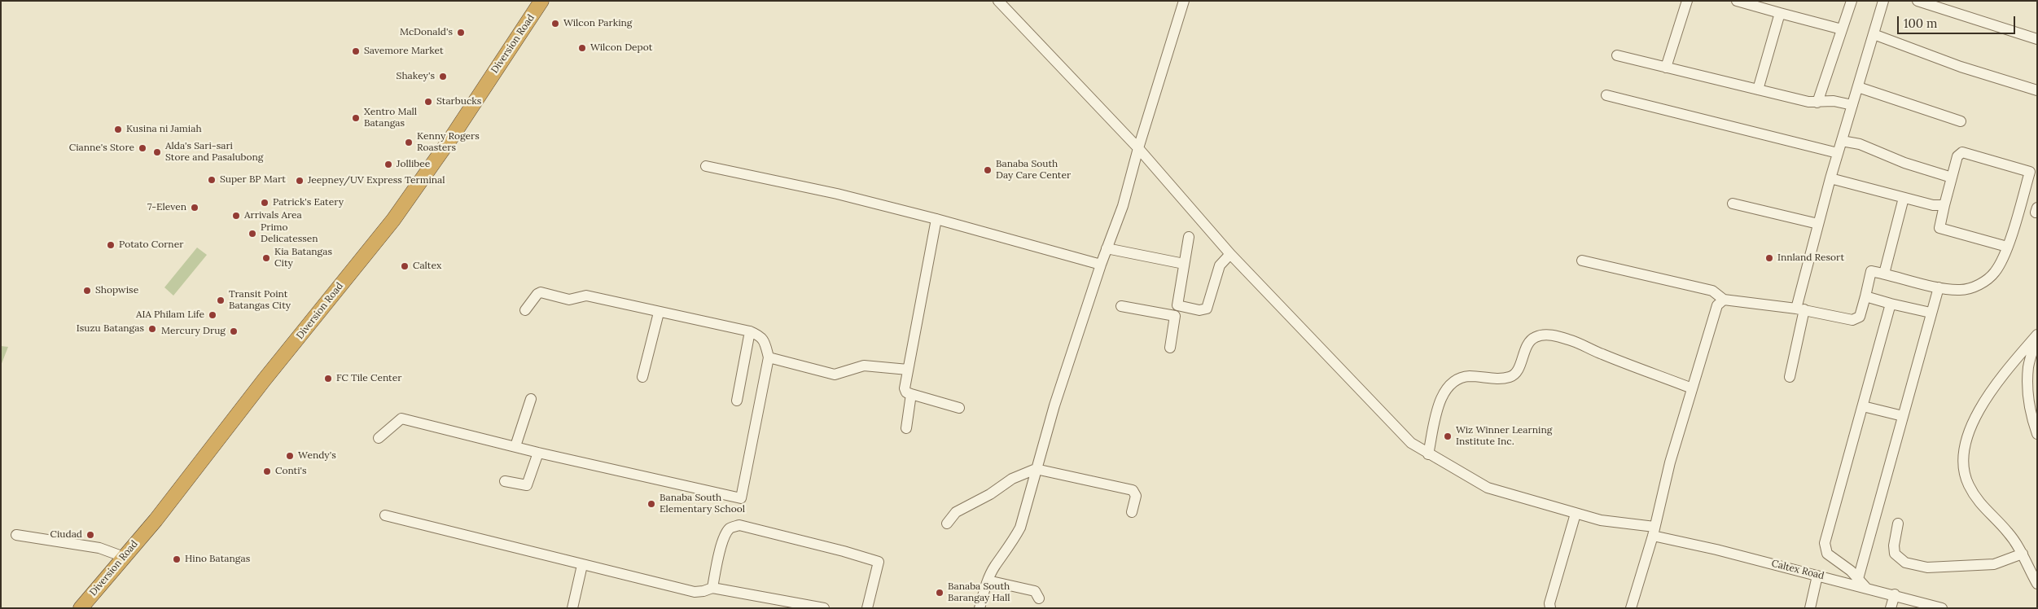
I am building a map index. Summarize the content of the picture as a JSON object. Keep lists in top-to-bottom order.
{
  "streets": {
    "highway": ["Diversion Road"],
    "street": ["Caltex Road"]
  },
  "places": [
    "Wilcon Parking",
    "McDonald's",
    "Wilcon Depot",
    "Savemore Market",
    "Shakey's",
    "Starbucks",
    "Xentro Mall Batangas",
    "Kusina ni Jamiah",
    "Kenny Rogers Roasters",
    "Cianne's Store",
    "Alda's Sari-sari Store and Pasalubong",
    "Jollibee",
    "Banaba South Day Care Center",
    "Super BP Mart",
    "Jeepney/UV Express Terminal",
    "Patrick's Eatery",
    "7-Eleven",
    "Arrivals Area",
    "Primo Delicatessen",
    "Potato Corner",
    "Kia Batangas City",
    "Innland Resort",
    "Caltex",
    "Shopwise",
    "Transit Point Batangas City",
    "AIA Philam Life",
    "Isuzu Batangas",
    "Mercury Drug",
    "FC Tile Center",
    "Wiz Winner Learning Institute Inc.",
    "Wendy's",
    "Conti's",
    "Banaba South Elementary School",
    "Ciudad",
    "Hino Batangas",
    "Banaba South Barangay Hall"
  ],
  "scale_bar": "100 m"
}
